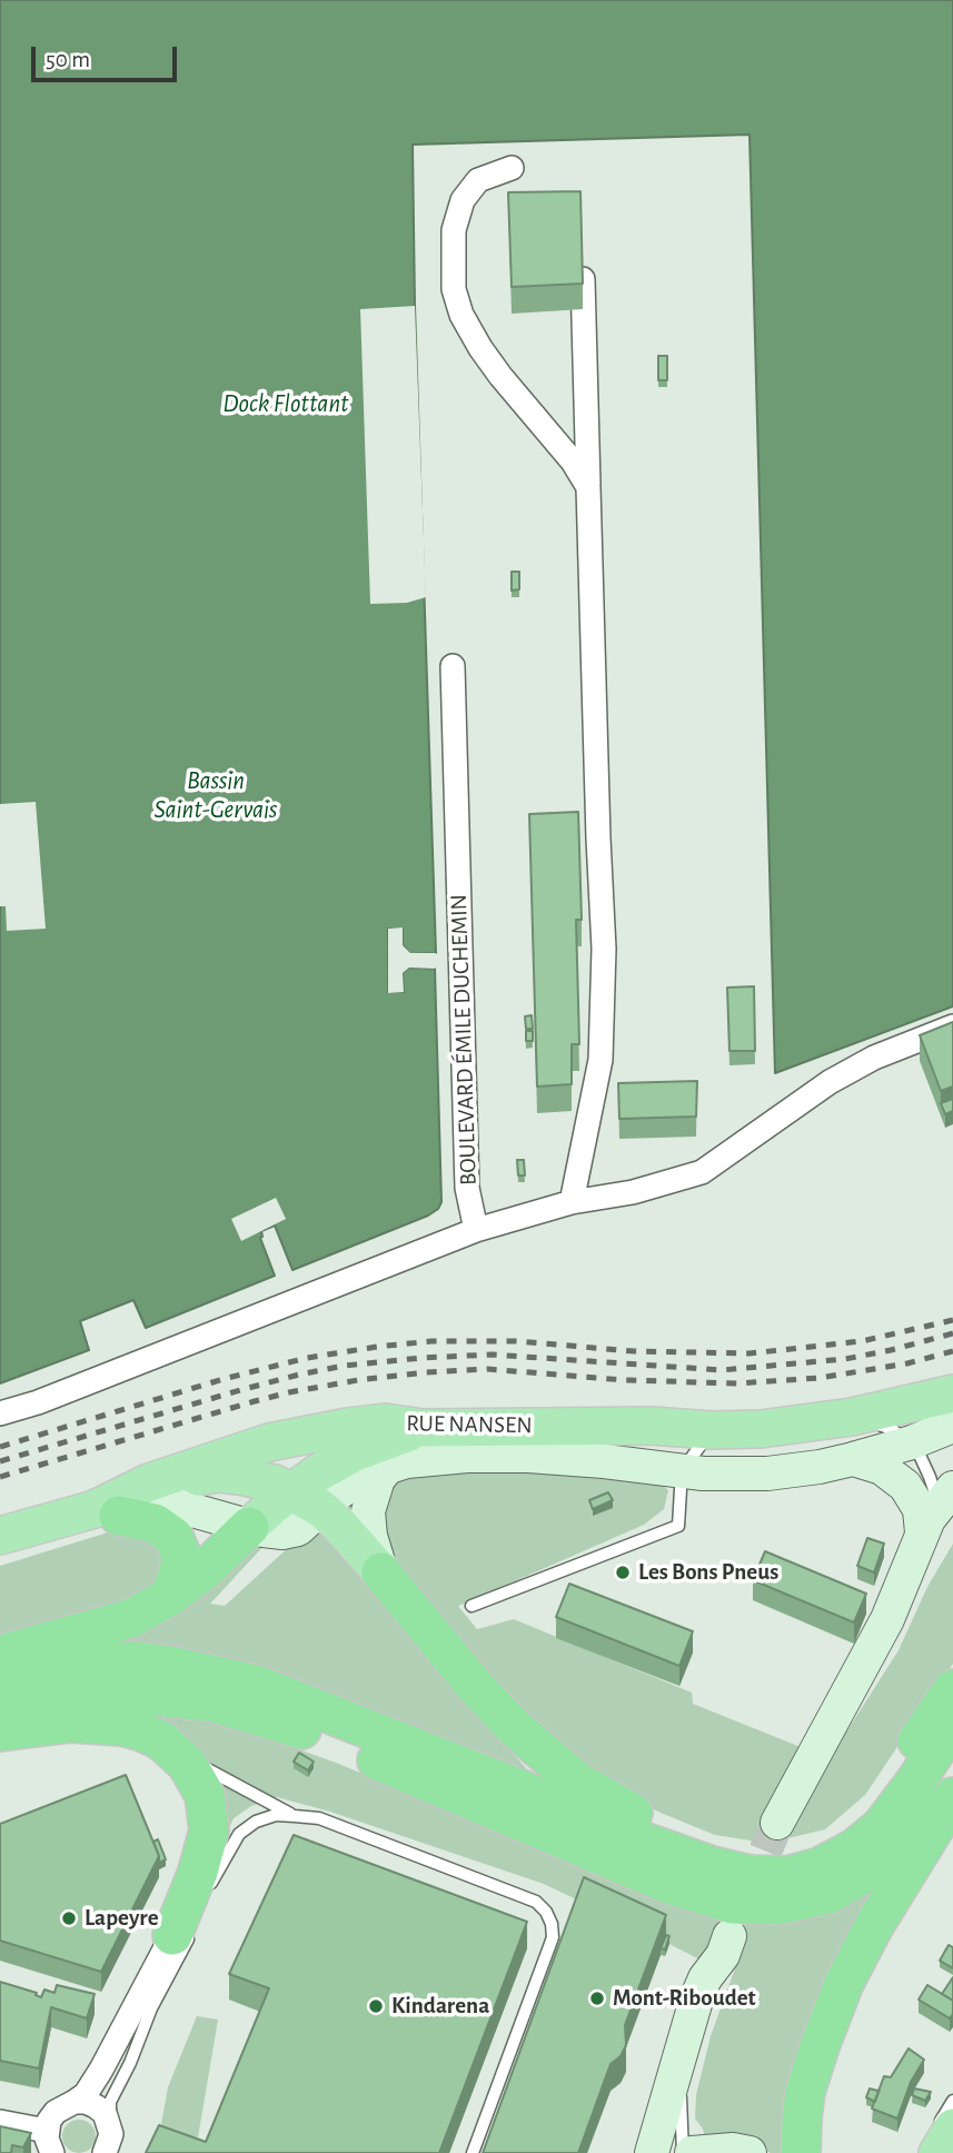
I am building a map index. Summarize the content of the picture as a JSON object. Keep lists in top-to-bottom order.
{
  "streets": {
    "main road": ["RUE NANSEN"],
    "street": ["BOULEVARD ÉMILE DUCHEMIN"]
  },
  "water": ["Dock Flottant", "Bassin Saint-Gervais"],
  "places": [
    "Les Bons Pneus",
    "Lapeyre",
    "Mont-Riboudet",
    "Kindarena"
  ],
  "scale_bar": "50 m"
}
